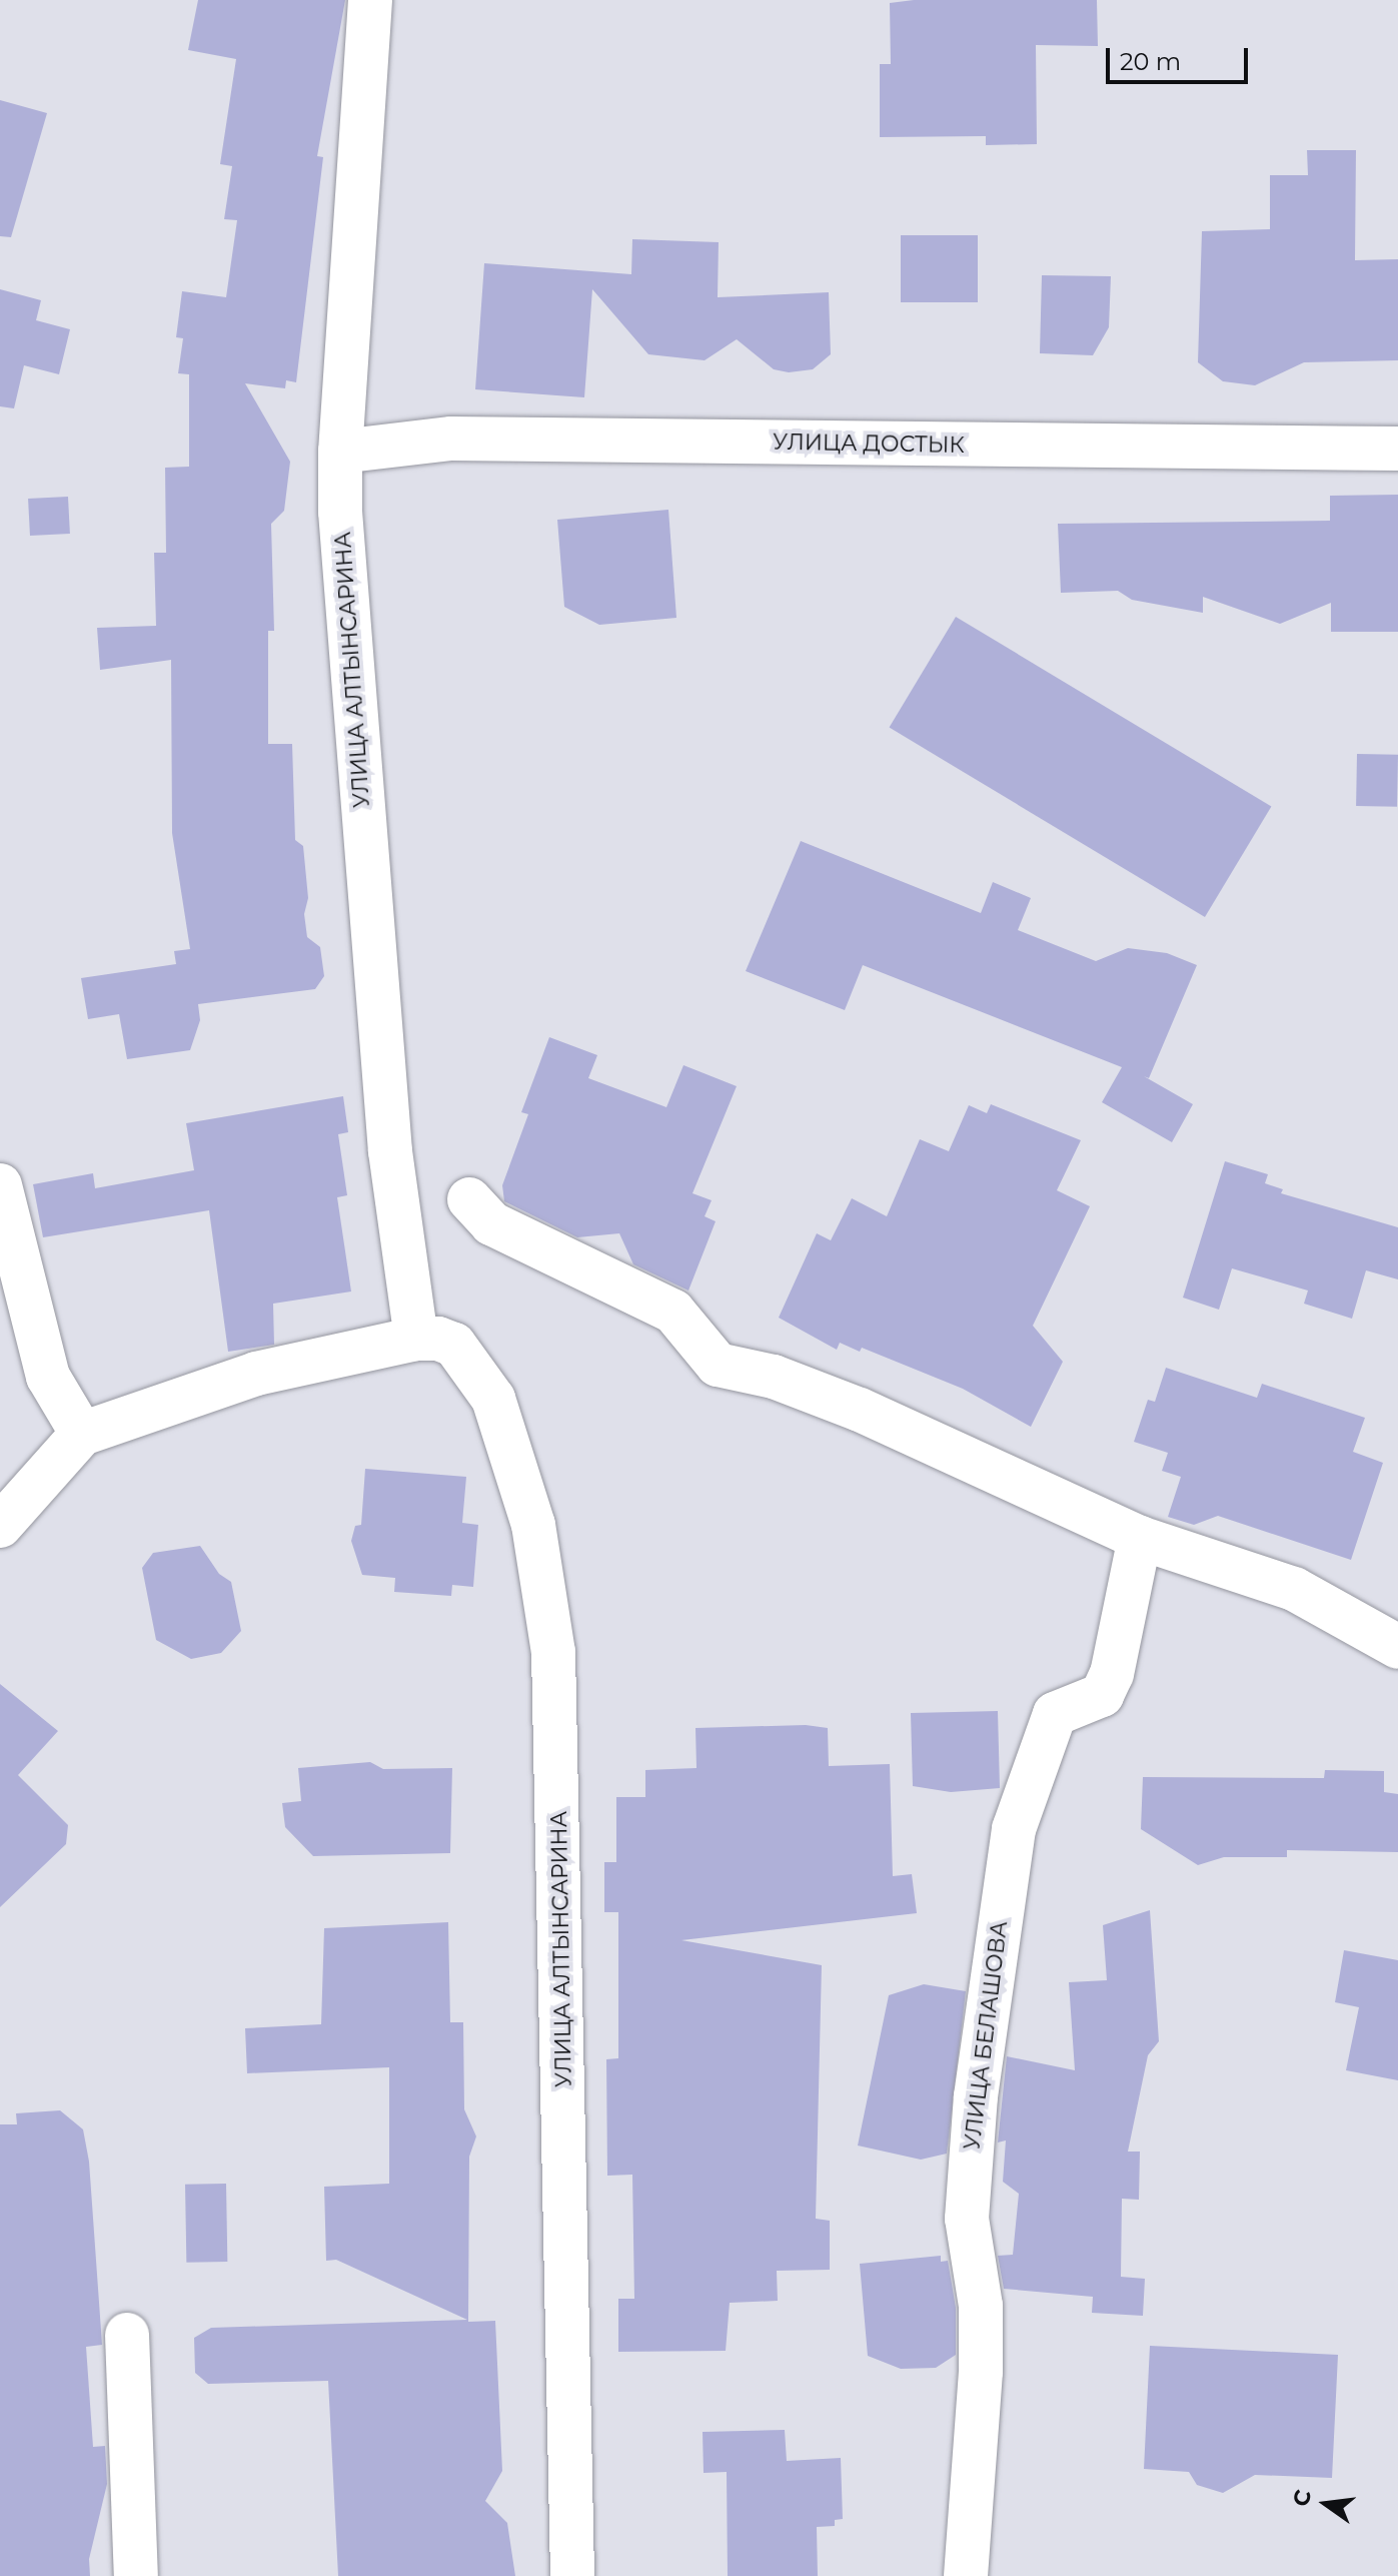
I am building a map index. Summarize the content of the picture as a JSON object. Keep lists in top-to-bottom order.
{
  "streets": {
    "street": ["УЛИЦА ДОСТЫК", "УЛИЦА АЛТЫНСАРИНА", "УЛИЦА БЕЛАШОВА"]
  },
  "crossings": [
    ["УЛИЦА ДОСТЫК", "УЛИЦА АЛТЫНСАРИНА"]
  ],
  "scale_bar": "20 m",
  "north": "left"
}
